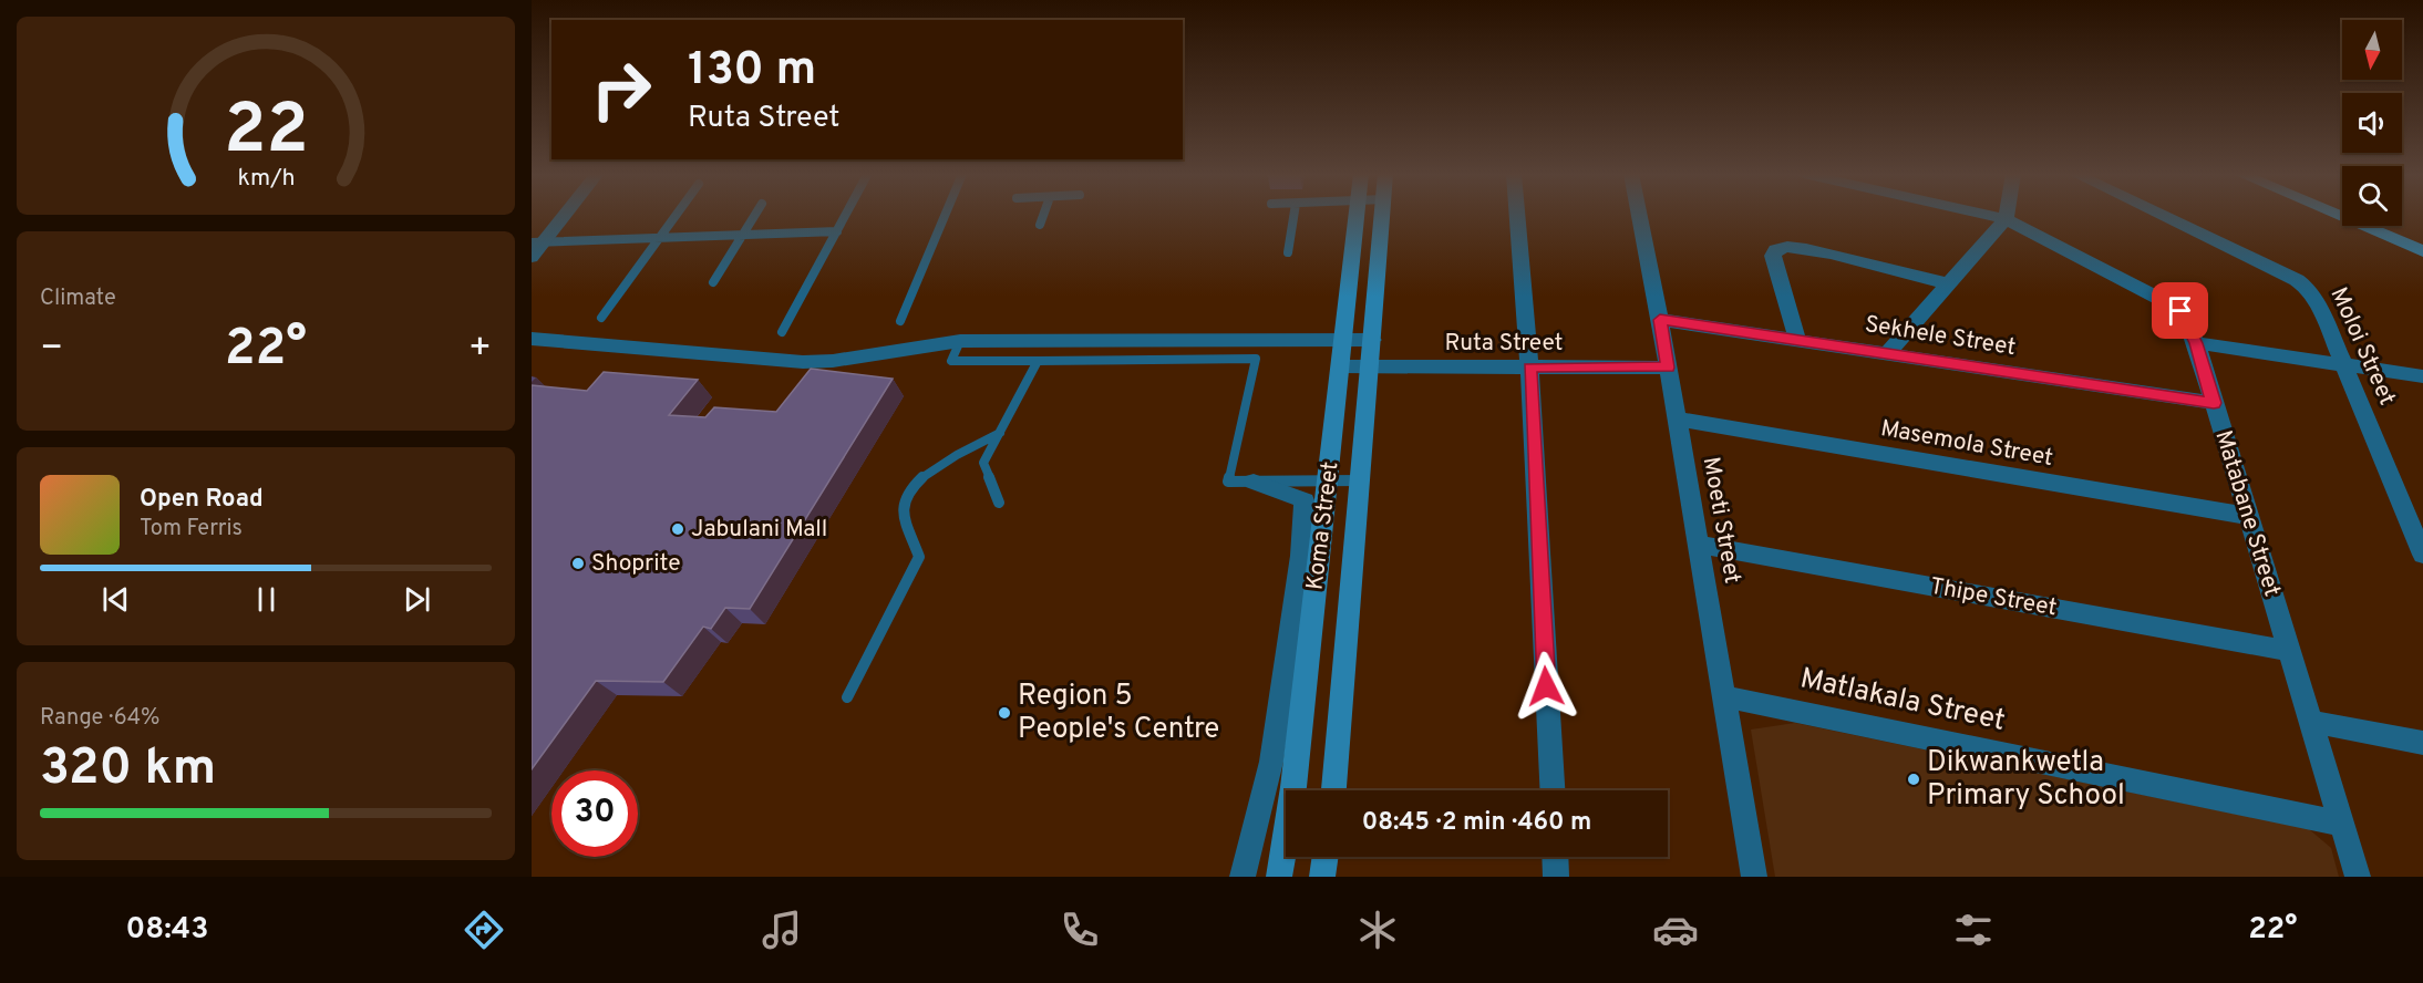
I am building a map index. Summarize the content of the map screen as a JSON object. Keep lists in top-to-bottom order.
{
  "streets": {
    "main road": ["Koma Street"],
    "street": [
      "Sekhele Street",
      "Ruta Street",
      "Moloi Street",
      "Masemola Street",
      "Matabane Street",
      "Moeti Street",
      "Thipe Street",
      "Matlakala Street"
    ]
  },
  "crossings": [
    ["Sekhele Street", "Matabane Street"],
    ["Sekhele Street", "Moeti Street"],
    ["Ruta Street", "Moeti Street"],
    ["Ruta Street", "Koma Street"],
    ["Masemola Street", "Matabane Street"],
    ["Masemola Street", "Moeti Street"],
    ["Matabane Street", "Thipe Street"],
    ["Matabane Street", "Matlakala Street"],
    ["Moeti Street", "Thipe Street"],
    ["Moeti Street", "Matlakala Street"]
  ],
  "places": [
    "Jabulani Mall",
    "Shoprite",
    "Region 5 People's Centre",
    "Dikwankwetla Primary School"
  ],
  "north": "bottom",
  "page": {
    "turn": ["130 m", "Ruta Street"],
    "tile": [
      "Climate",
      ["Range · 64%", "320 km"]
    ],
    "heat": ["−", "22°", "+"],
    "song": ["Open Road", "Tom Ferris"],
    "limit": "30",
    "trip": "08:45 · 2 min · 460 m",
    "tabs": ["08:43", "22°"],
    "gauge": ["22", "km/h"]
  }
}
